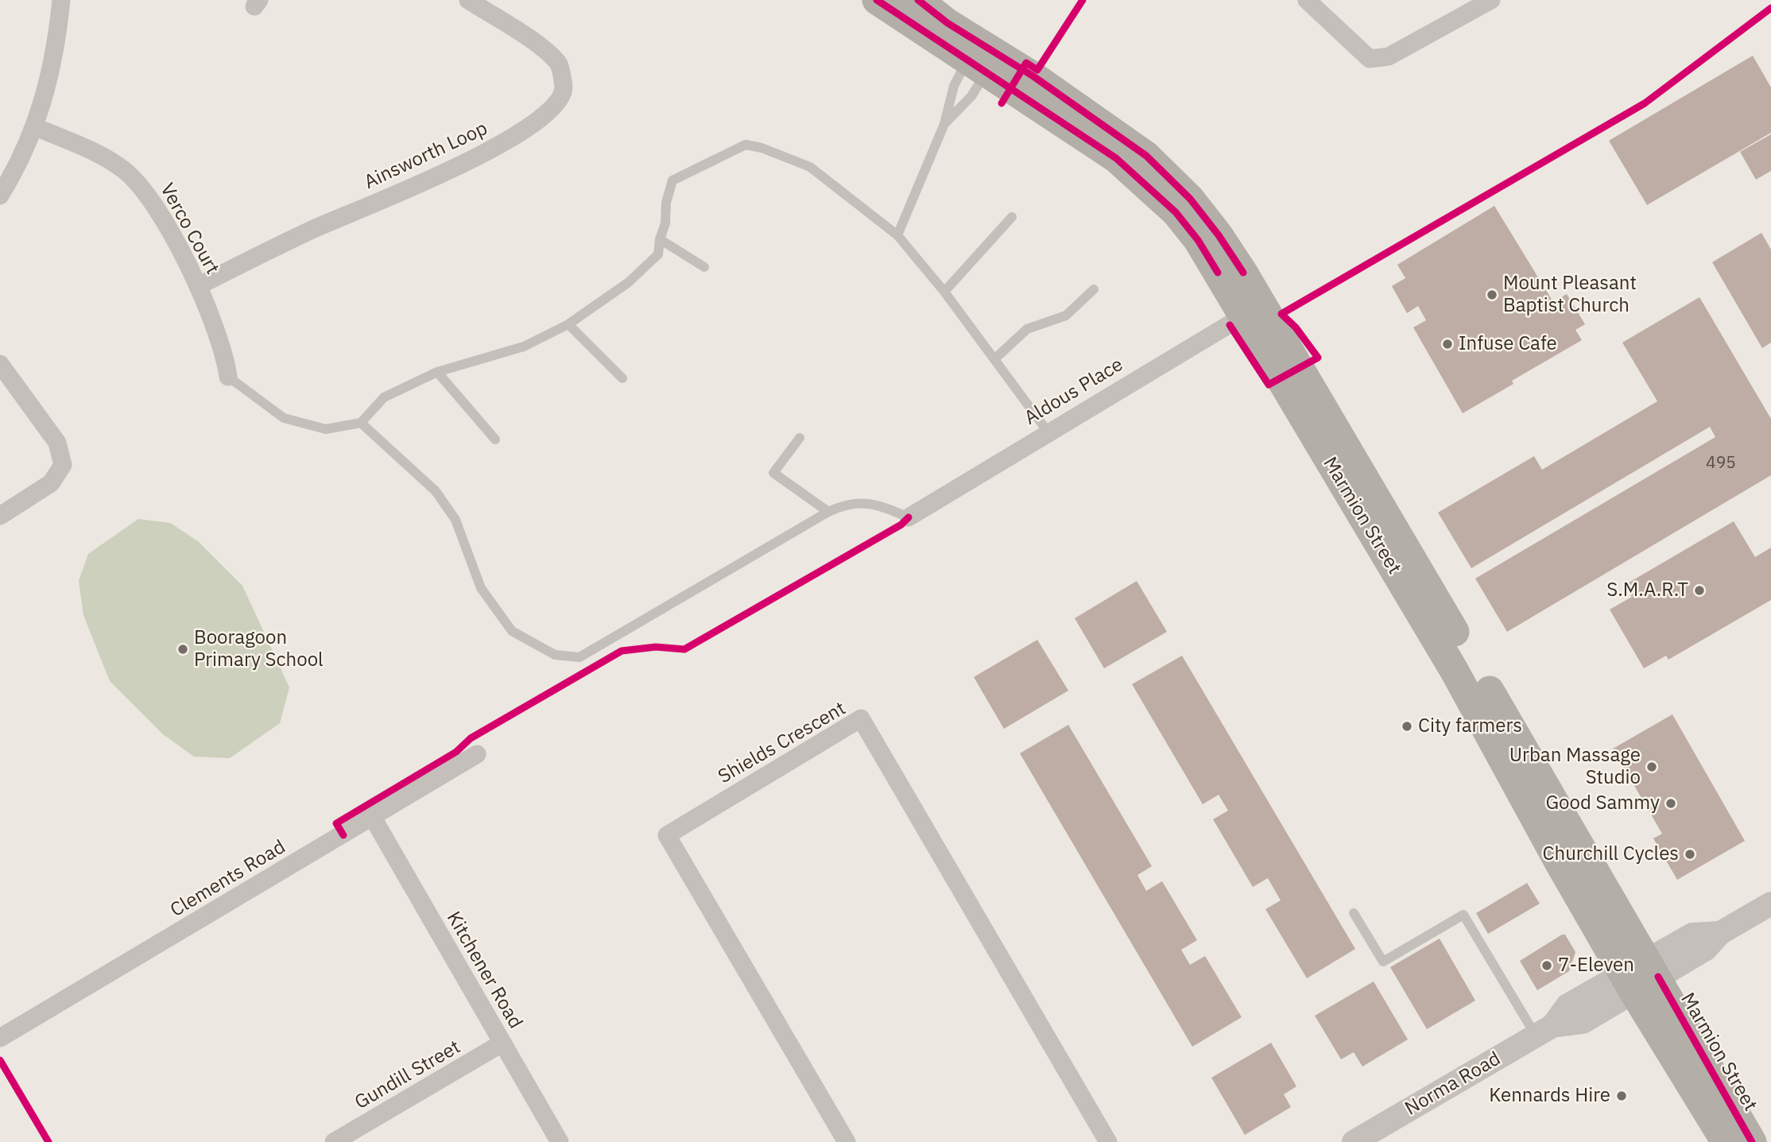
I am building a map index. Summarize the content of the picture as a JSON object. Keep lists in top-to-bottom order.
{
  "streets": {
    "main road": ["Marmion Street"],
    "street": [
      "Ainsworth Loop",
      "Verco Court",
      "Aldous Place",
      "Shields Crescent",
      "Clements Road",
      "Kitchener Road",
      "Gundill Street",
      "Norma Road"
    ]
  },
  "crossings": [
    ["Ainsworth Loop", "Verco Court"],
    ["Aldous Place", "Marmion Street"],
    ["Marmion Street", "Norma Road"],
    ["Clements Road", "Kitchener Road"],
    ["Kitchener Road", "Gundill Street"]
  ],
  "places": [
    "Mount Pleasant Baptist Church",
    "Infuse Cafe",
    "S.M.A.R.T",
    "Booragoon Primary School",
    "City farmers",
    "Urban Massage Studio",
    "Good Sammy",
    "Churchill Cycles",
    "7-Eleven",
    "Kennards Hire"
  ],
  "house_numbers": ["495"]
}
